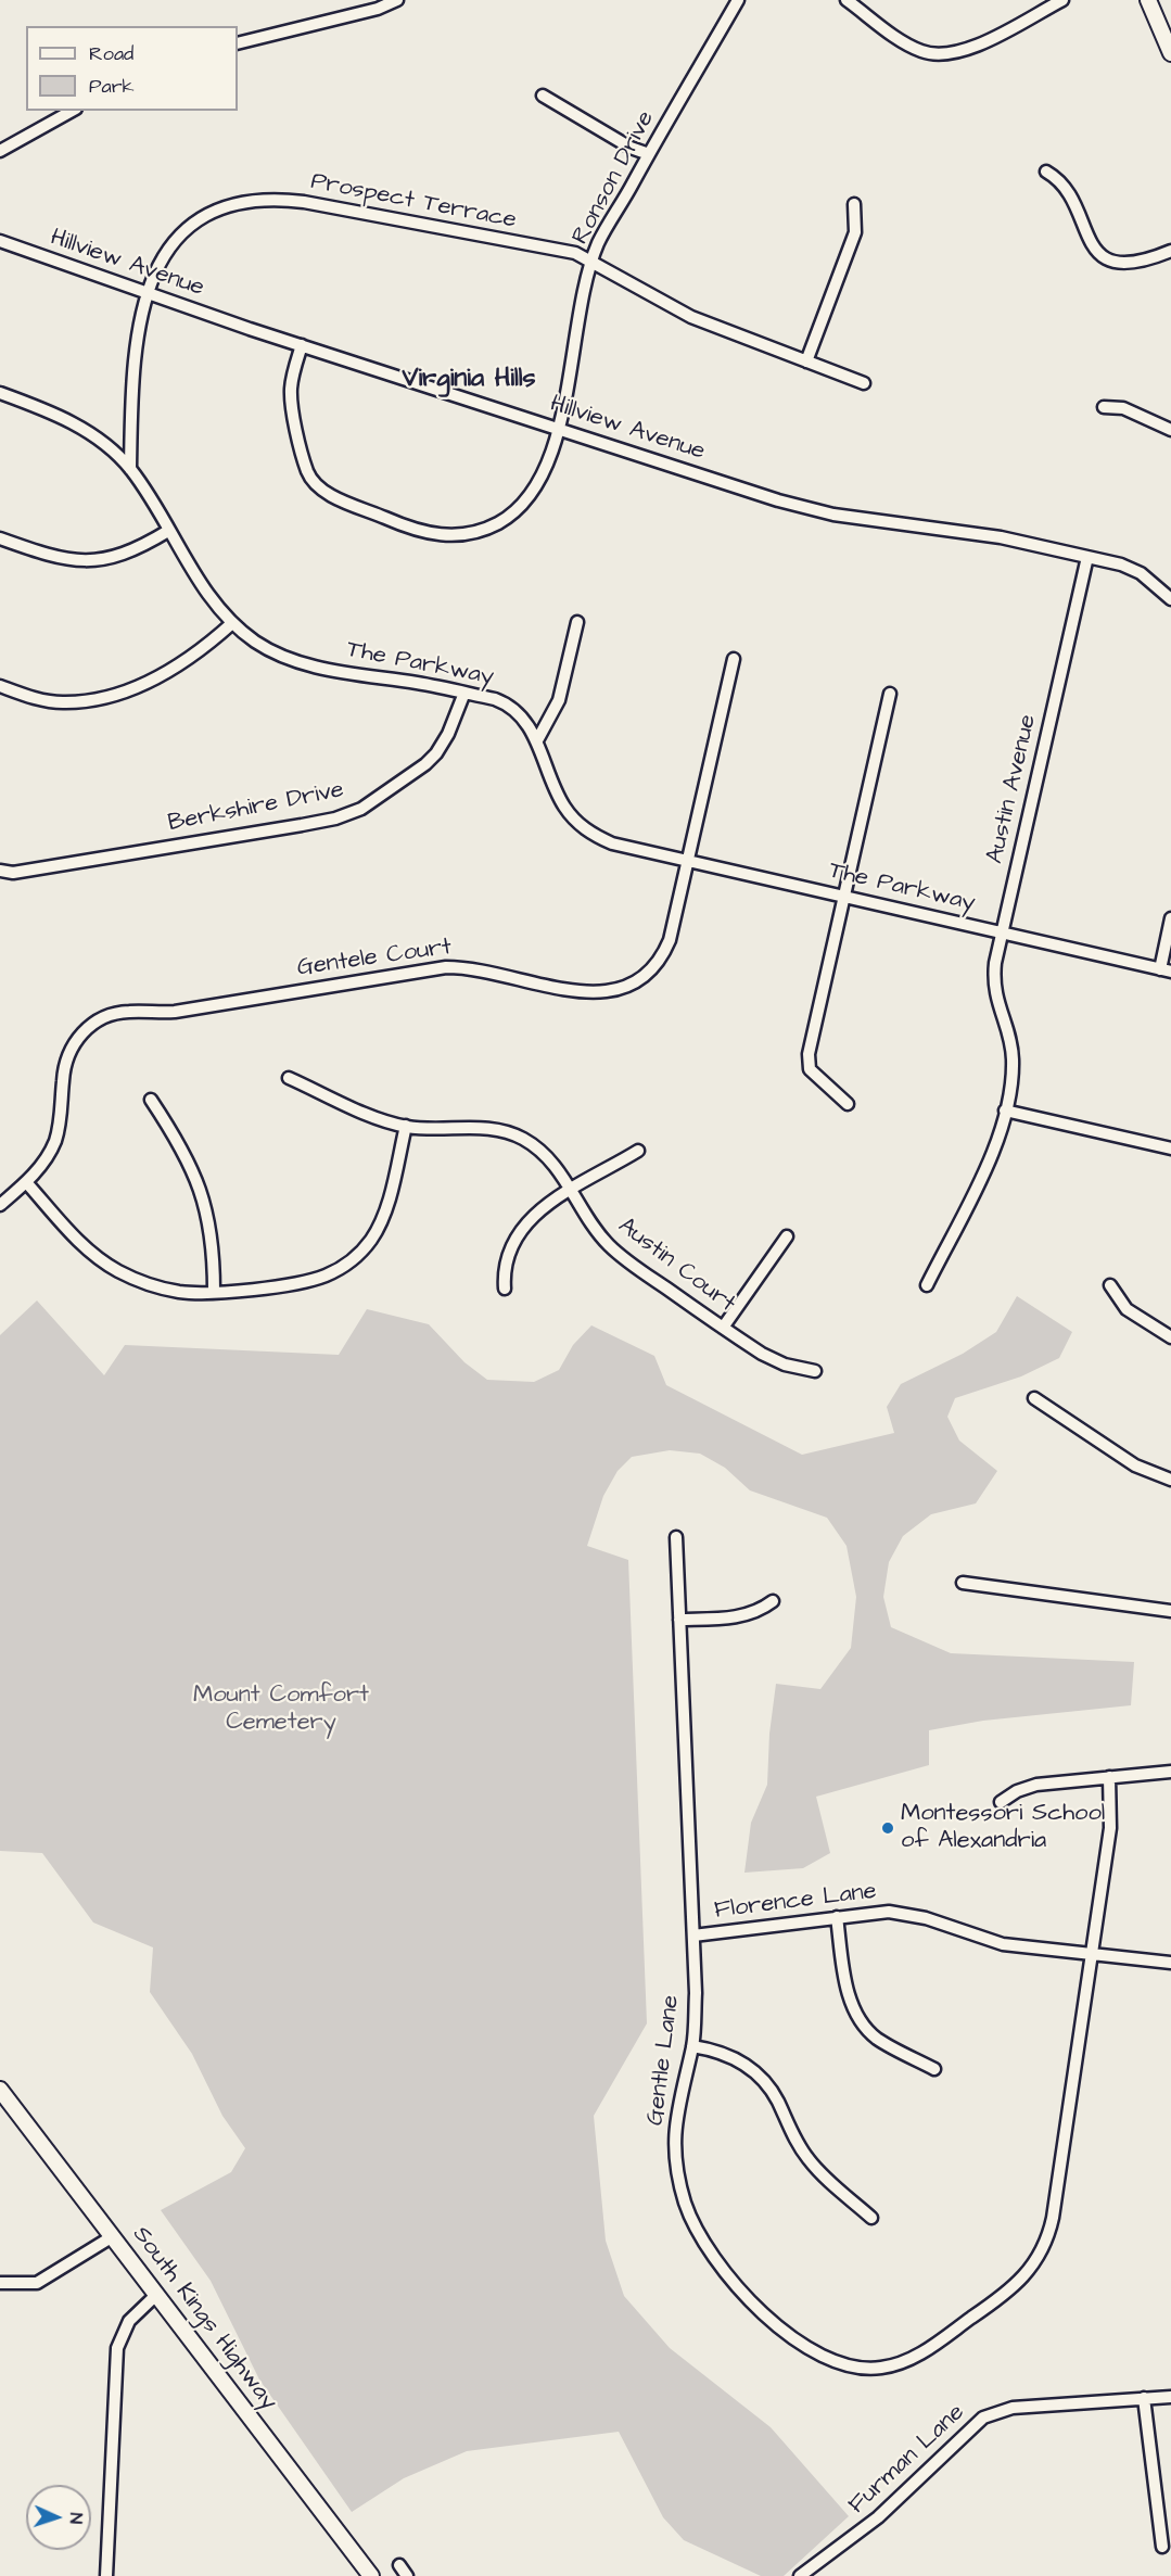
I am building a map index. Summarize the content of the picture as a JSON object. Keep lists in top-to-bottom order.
{
  "streets": {
    "main road": ["South Kings Highway"],
    "street": [
      "Ronson Drive",
      "Prospect Terrace",
      "Hillview Avenue",
      "The Parkway",
      "Austin Avenue",
      "Berkshire Drive",
      "Gentele Court",
      "Austin Court",
      "Florence Lane",
      "Gentle Lane",
      "Furman Lane"
    ]
  },
  "crossings": [
    ["Ronson Drive", "Prospect Terrace"],
    ["Ronson Drive", "Hillview Avenue"],
    ["Prospect Terrace", "Hillview Avenue"],
    ["Prospect Terrace", "The Parkway"],
    ["Hillview Avenue", "Austin Avenue"],
    ["The Parkway", "Austin Avenue"],
    ["The Parkway", "Berkshire Drive"],
    ["The Parkway", "Gentele Court"],
    ["Florence Lane", "Gentle Lane"]
  ],
  "districts": ["Virginia Hills"],
  "parks": ["Mount Comfort Cemetery"],
  "places": ["Montessori School of Alexandria"],
  "legend": ["Road", "Park"],
  "north": "right"
}
